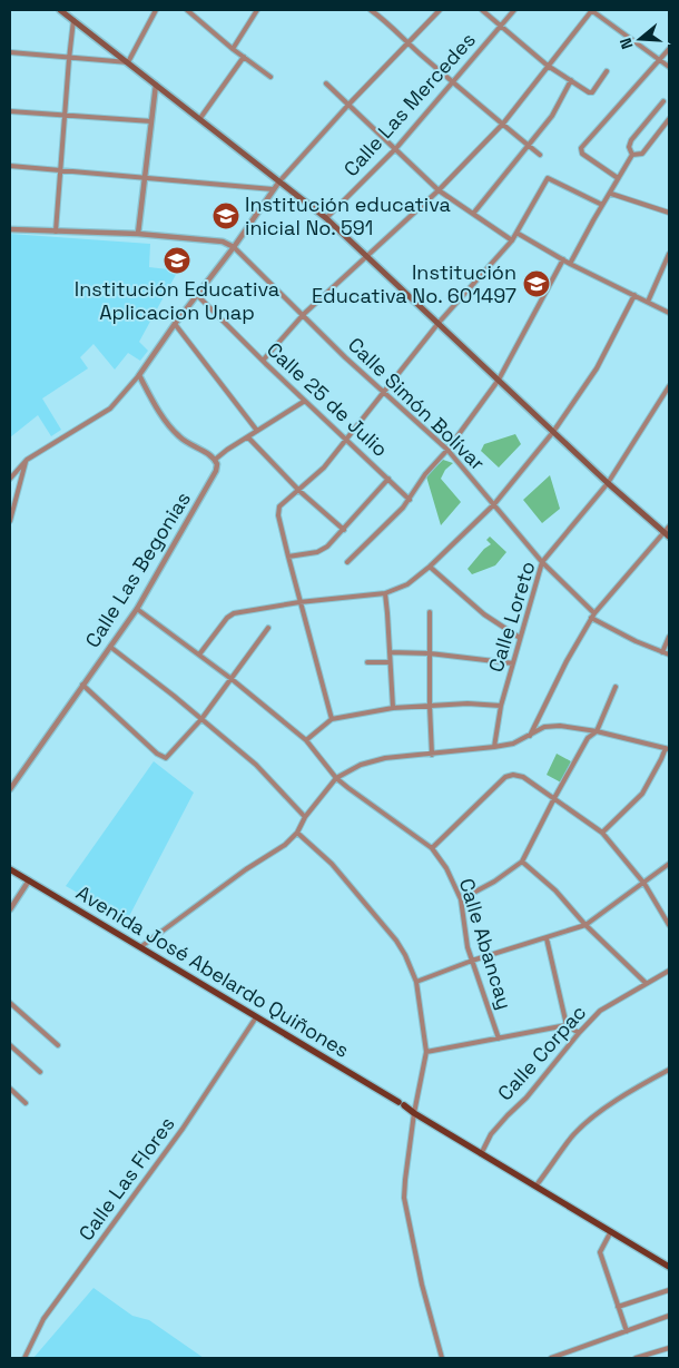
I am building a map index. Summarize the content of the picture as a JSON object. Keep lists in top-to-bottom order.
{
  "streets": {
    "main road": ["Avenida José Abelardo Quiñones"],
    "street": [
      "Calle Las Mercedes",
      "Calle 25 de Julio",
      "Calle Simón Bolívar",
      "Calle Las Begonias",
      "Calle Loreto",
      "Calle Abancay",
      "Calle Corpac",
      "Calle Las Flores"
    ]
  },
  "crossings": [
    ["Calle Simón Bolívar", "Calle Loreto"],
    ["Calle Las Begonias", "Calle Abancay"],
    ["Avenida José Abelardo Quiñones", "Calle Corpac"],
    ["Avenida José Abelardo Quiñones", "Calle Las Flores"]
  ],
  "places": {
    "school or university": ["Institución educativa inicial No. 591", "Institución Educativa Aplicacion Unap", "Institución Educativa No. 601497"]
  },
  "north": "left"
}
